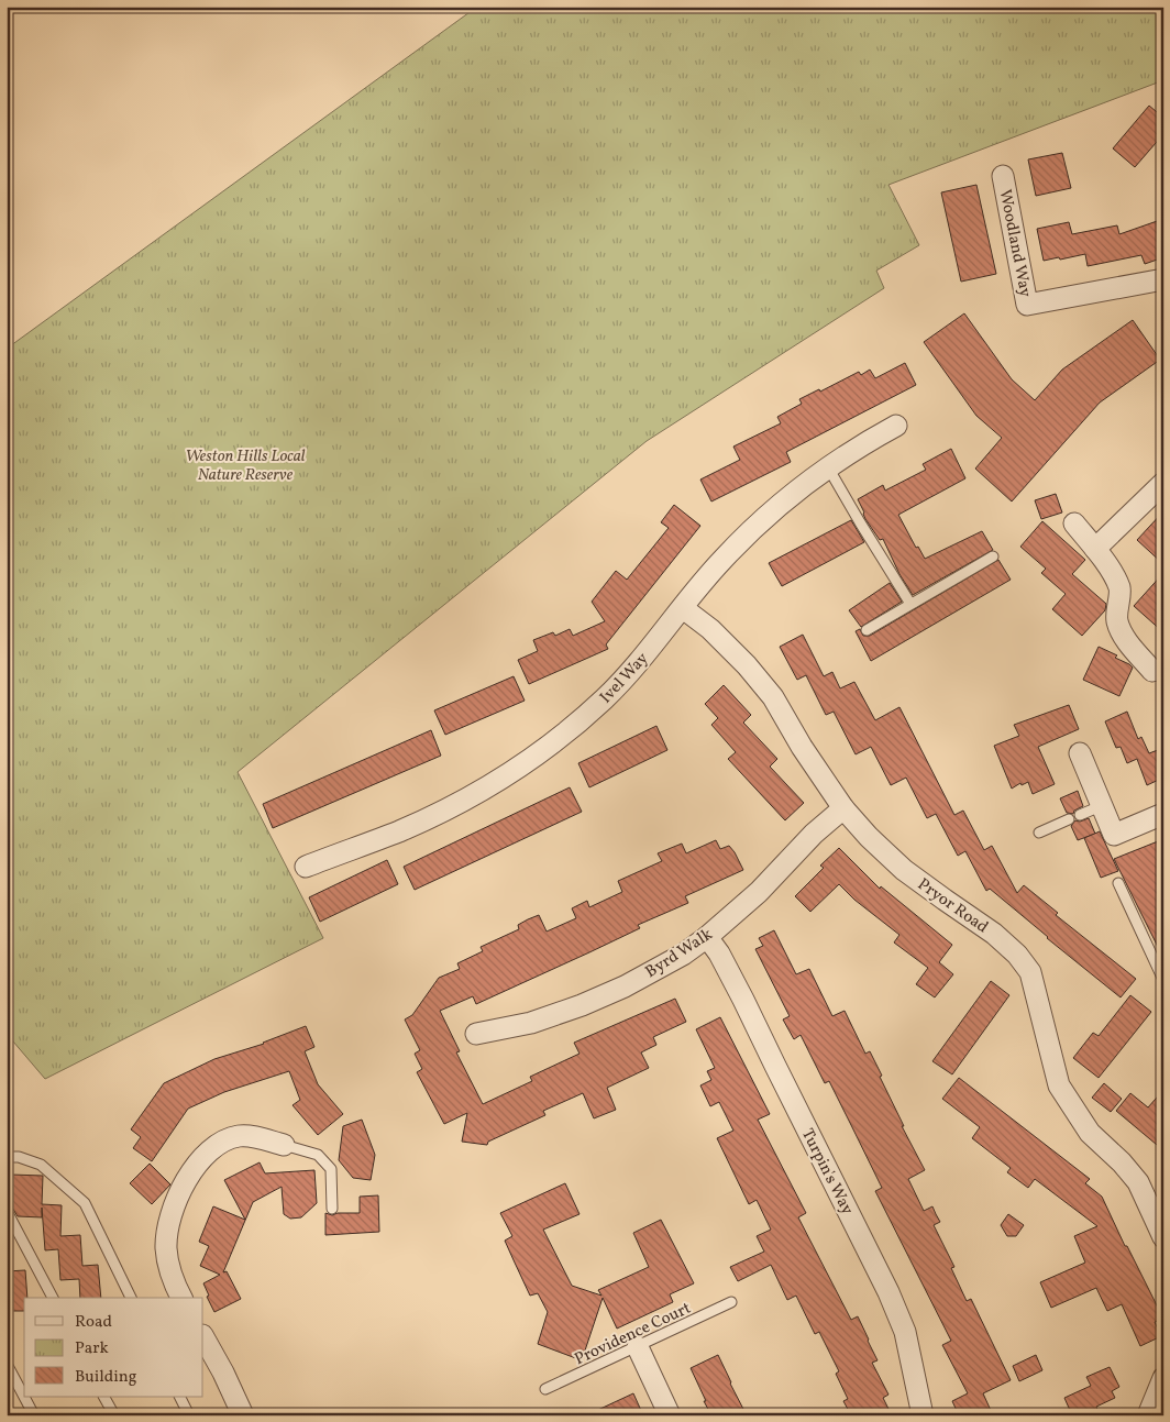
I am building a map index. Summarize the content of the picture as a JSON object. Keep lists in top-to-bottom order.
{
  "streets": {
    "street": [
      "Woodland Way",
      "Ivel Way",
      "Pryor Road",
      "Byrd Walk",
      "Turpin's Way"
    ],
    "lane": ["Providence Court"]
  },
  "crossings": [
    ["Ivel Way", "Pryor Road"],
    ["Pryor Road", "Byrd Walk"],
    ["Byrd Walk", "Turpin's Way"]
  ],
  "parks": ["Weston Hills Local Nature Reserve"],
  "legend": ["Road", "Park", "Building"]
}
